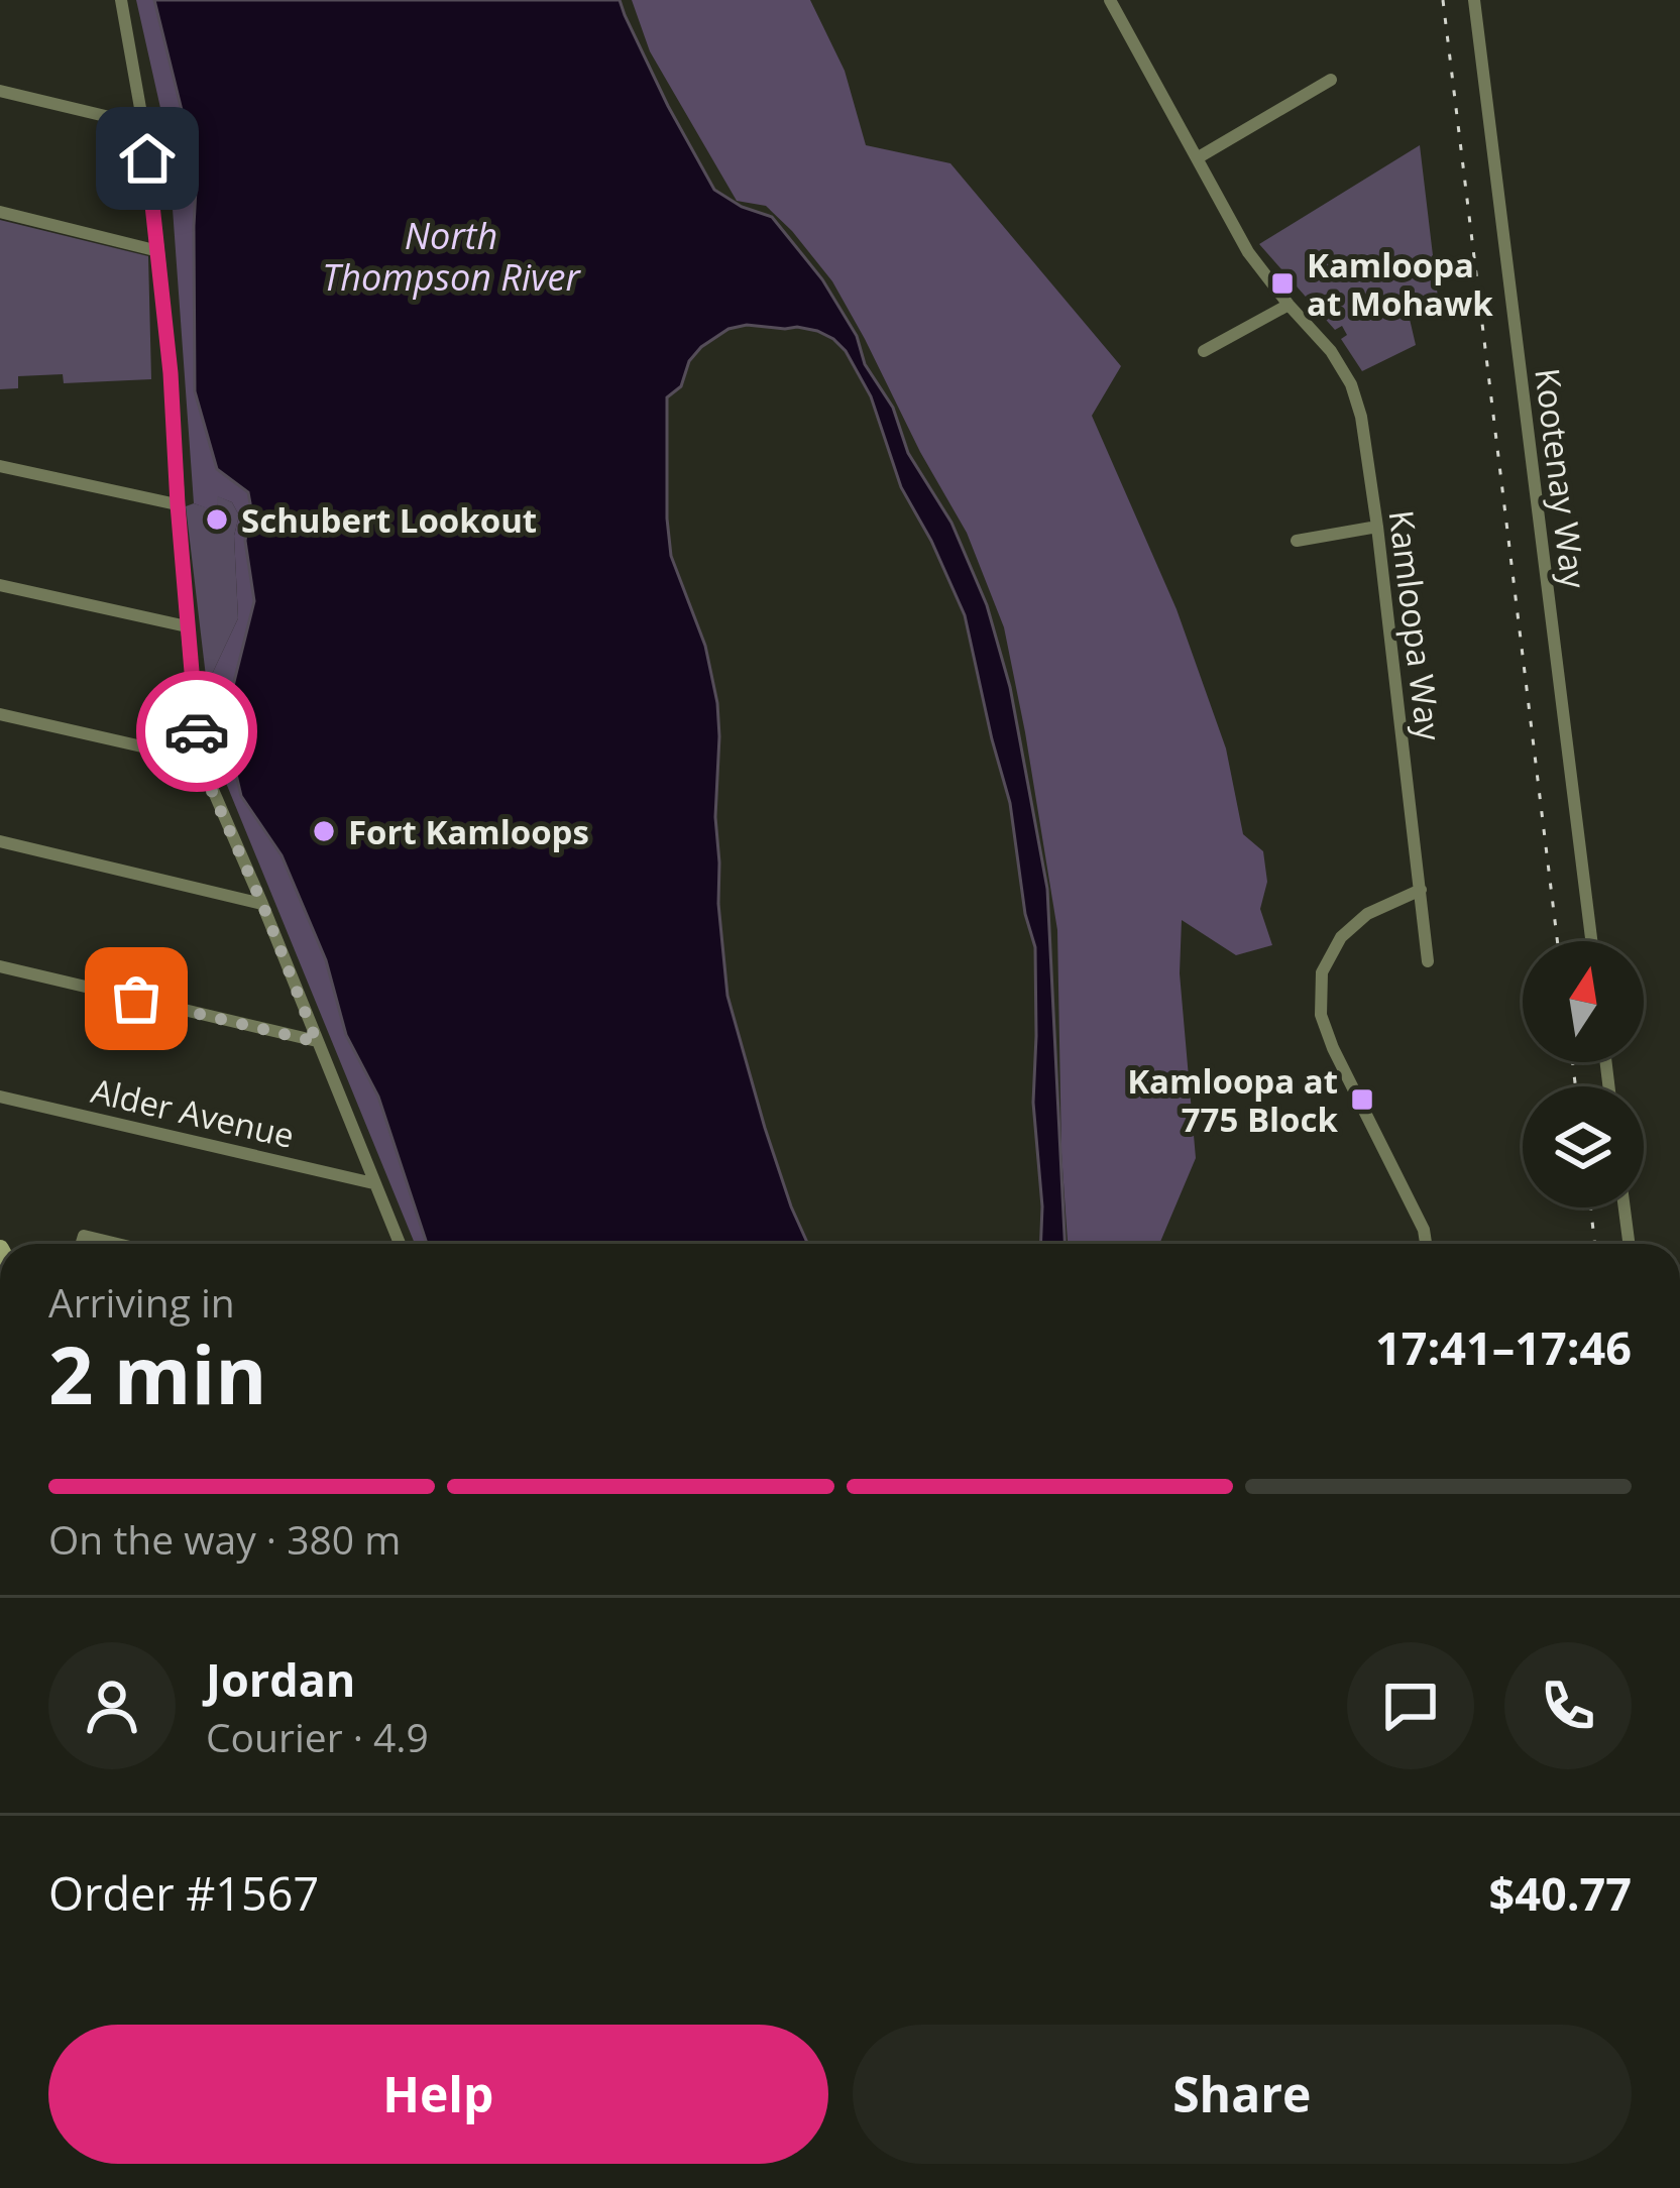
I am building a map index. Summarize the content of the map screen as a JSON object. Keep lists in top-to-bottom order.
{
  "streets": {
    "street": ["Kootenay Way", "Kamloopa Way", "Alder Avenue"]
  },
  "water": ["North Thompson River"],
  "places": {
    "transit": ["Kamloopa at Mohawk", "Kamloopa at 775 Block"],
    "other": ["Schubert Lookout", "Fort Kamloops"]
  },
  "north": "top",
  "page": {
    "heading": ["2 min", "Arriving in", "17:41–17:46"],
    "panel": [
      "Jordan",
      "Courier · 4.9",
      "Order #1567",
      "$40.77"
    ],
    "bar": "On the way · 380 m",
    "buttons": ["Help", "Share"]
  }
}
